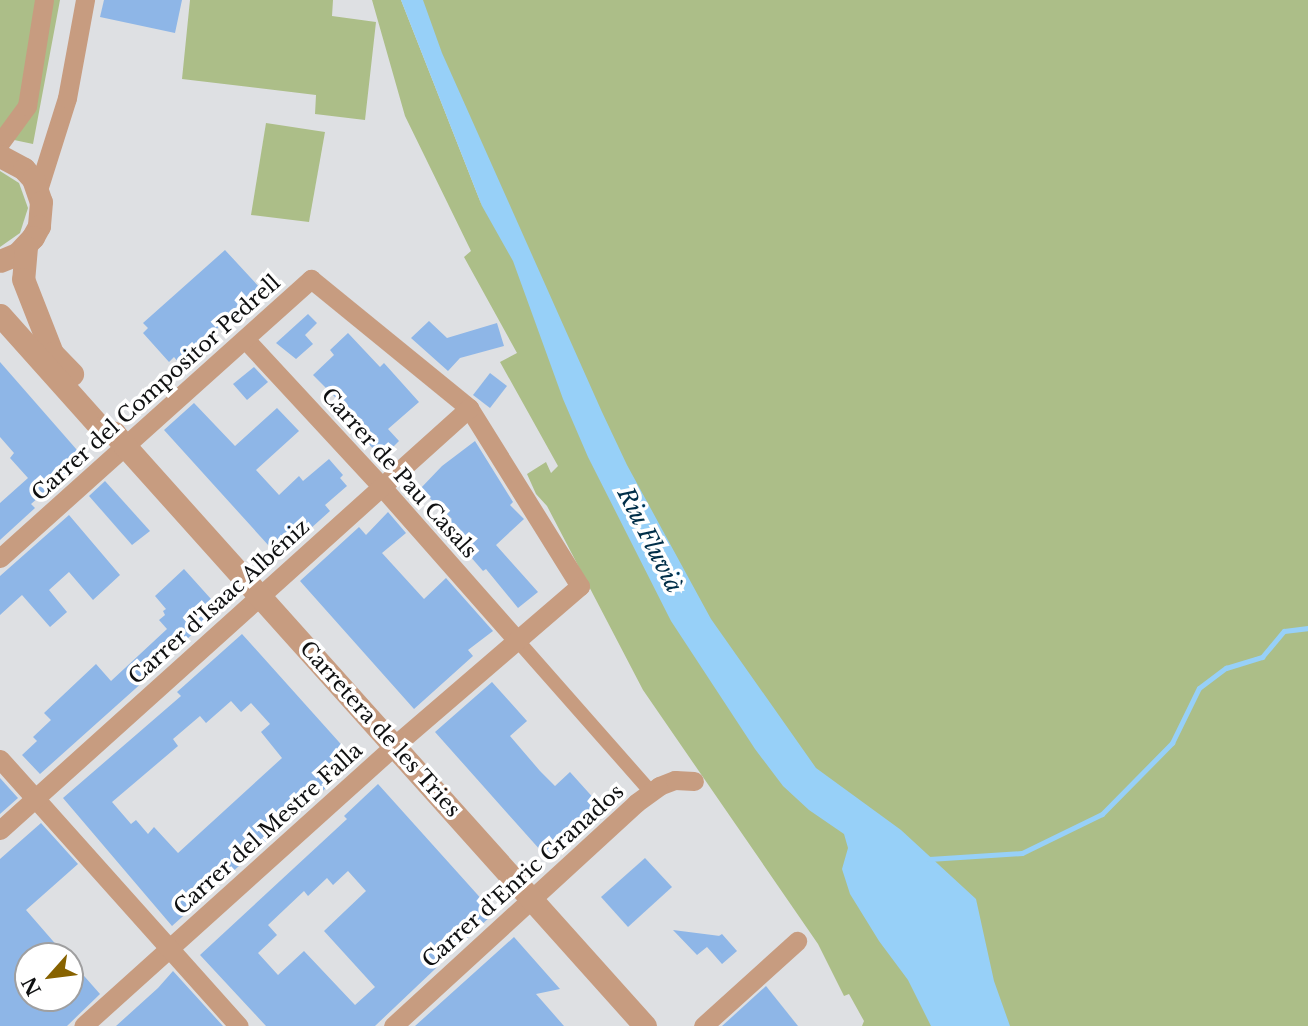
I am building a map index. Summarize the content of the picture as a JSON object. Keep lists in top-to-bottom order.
{
  "streets": {
    "street": [
      "Carrer del Compositor Pedrell",
      "Carrer de Pau Casals",
      "Carrer d'Isaac Albéniz",
      "Carretera de les Tries",
      "Carrer del Mestre Falla",
      "Carrer d'Enric Granados"
    ]
  },
  "crossings": [
    ["Carrer del Compositor Pedrell", "Carrer de Pau Casals"],
    ["Carrer del Compositor Pedrell", "Carrer d'Isaac Albéniz"],
    ["Carrer del Compositor Pedrell", "Carretera de les Tries"],
    ["Carrer del Compositor Pedrell", "Carrer del Mestre Falla"],
    ["Carrer de Pau Casals", "Carrer d'Isaac Albéniz"],
    ["Carrer de Pau Casals", "Carrer del Mestre Falla"],
    ["Carrer d'Isaac Albéniz", "Carretera de les Tries"],
    ["Carrer d'Isaac Albéniz", "Carrer del Mestre Falla"],
    ["Carretera de les Tries", "Carrer del Mestre Falla"],
    ["Carretera de les Tries", "Carrer d'Enric Granados"]
  ],
  "water": ["Riu Fluvià"],
  "north": "bottom left"
}
